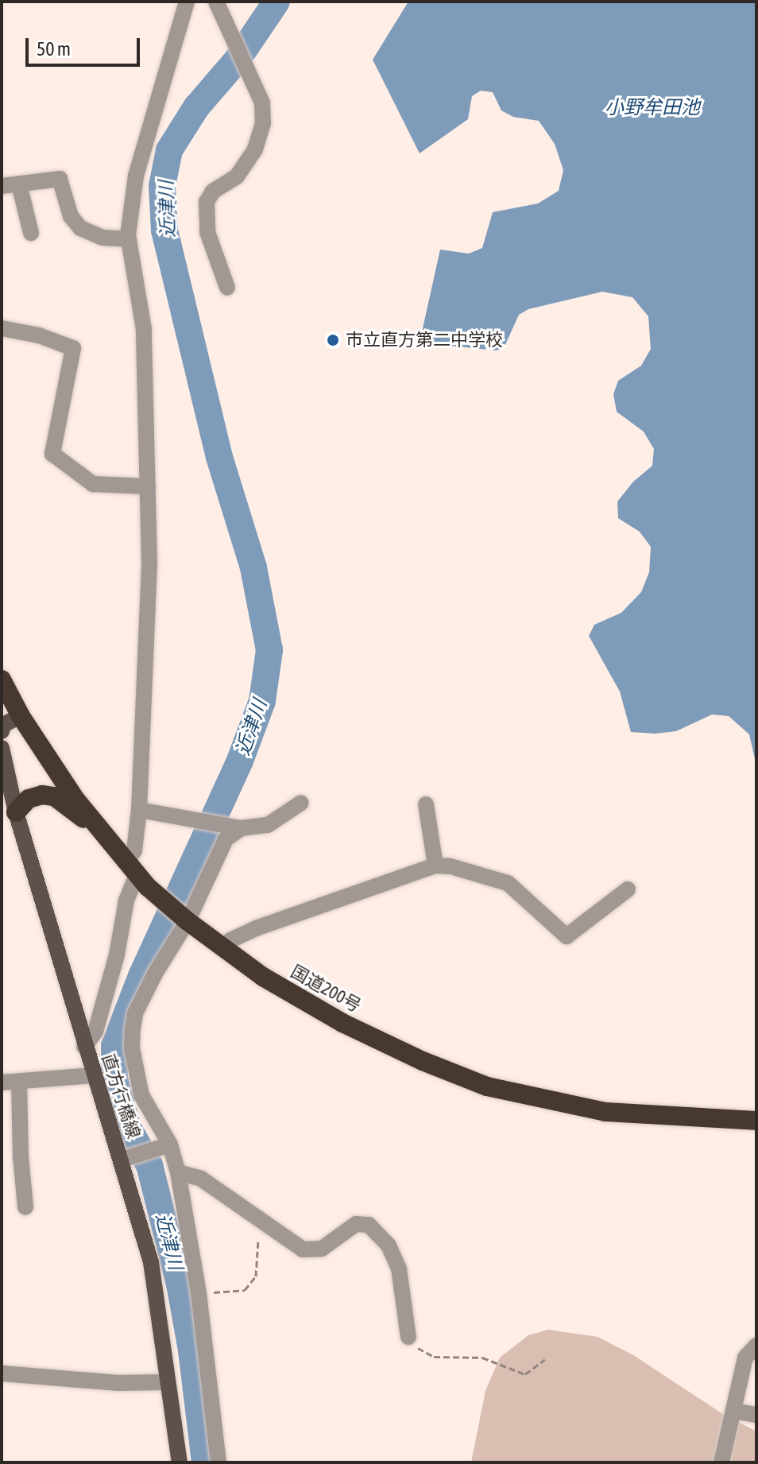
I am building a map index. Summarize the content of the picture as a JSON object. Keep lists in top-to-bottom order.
{
  "streets": {
    "highway": ["国道200号"],
    "main road": ["直方行橋線"]
  },
  "water": ["小野牟田池", "近津川"],
  "places": ["市立直方第二中学校"],
  "scale_bar": "50 m"
}
